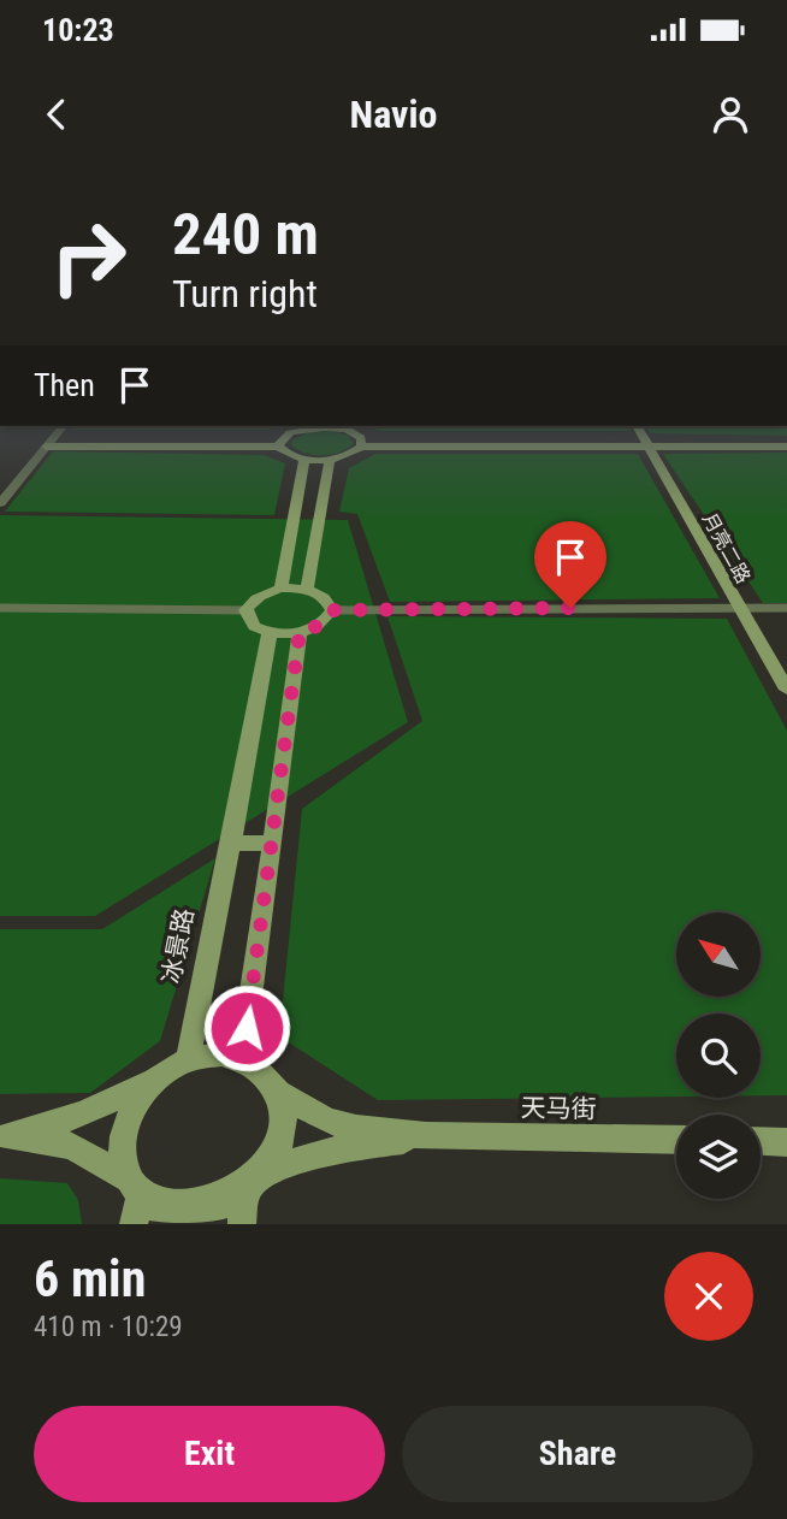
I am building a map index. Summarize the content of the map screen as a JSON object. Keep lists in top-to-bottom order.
{
  "streets": {
    "main road": ["月亮二路", "冰景路", "天马街"]
  },
  "north": "top left",
  "page": {
    "status": "10:23",
    "header": "Navio",
    "turn": ["240 m", "Turn right"],
    "then": "Then",
    "heading": ["6 min", "410 m · 10:29"],
    "buttons": ["Exit", "Share"]
  }
}
